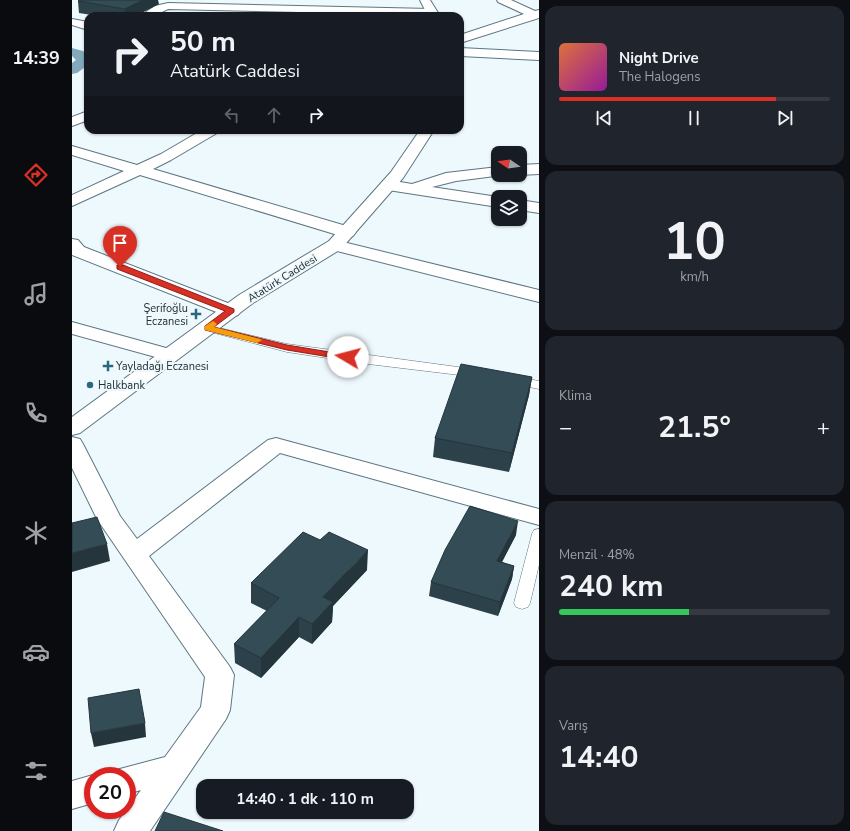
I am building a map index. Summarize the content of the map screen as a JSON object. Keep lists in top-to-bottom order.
{
  "streets": {
    "street": ["Atatürk Caddesi"]
  },
  "places": {
    "health": ["Şerifoğlu Eczanesi", "Yayladağı Eczanesi"],
    "other": ["Halkbank"]
  },
  "north": "left",
  "page": {
    "tabs": "14:39",
    "turn": ["50 m", "Atatürk Caddesi"],
    "song": ["Night Drive", "The Halogens"],
    "tile": [
      ["10", "km/h"],
      "Klima",
      ["Menzil · 48%", "240 km"],
      ["Varış", "14:40"]
    ],
    "heat": ["−", "21.5°", "+"],
    "limit": "20",
    "trip": "14:40 · 1 dk · 110 m"
  }
}
